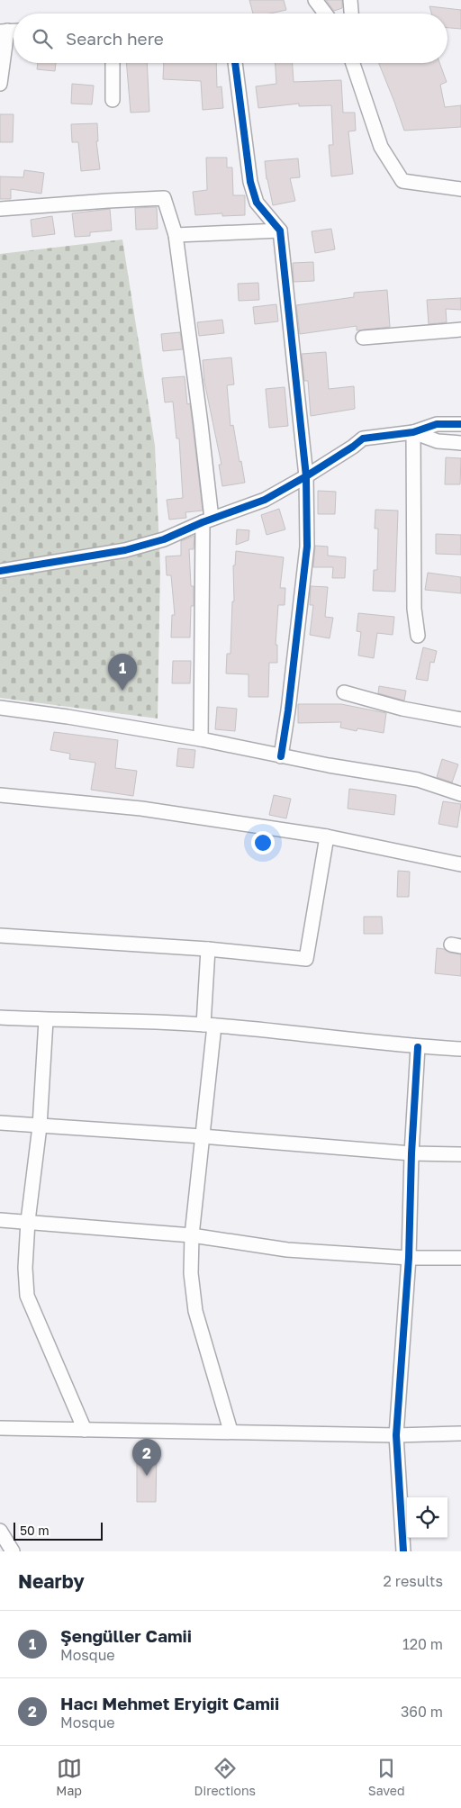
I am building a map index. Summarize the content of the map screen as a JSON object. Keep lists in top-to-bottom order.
{
  "scale_bar": "50 m",
  "page": {
    "search": "Search here",
    "pins": ["1", "2"],
    "scale": "50 m",
    "heading": ["Nearby", "2 results"],
    "list": [
      {
        "mark": "1",
        "name": "Şengüller Camii",
        "note": "Mosque",
        "value": "120 m"
      },
      {
        "mark": "2",
        "name": "Hacı Mehmet Eryiğit Camii",
        "note": "Mosque",
        "value": "360 m"
      }
    ],
    "nav": ["Map", "Directions", "Saved"]
  }
}
